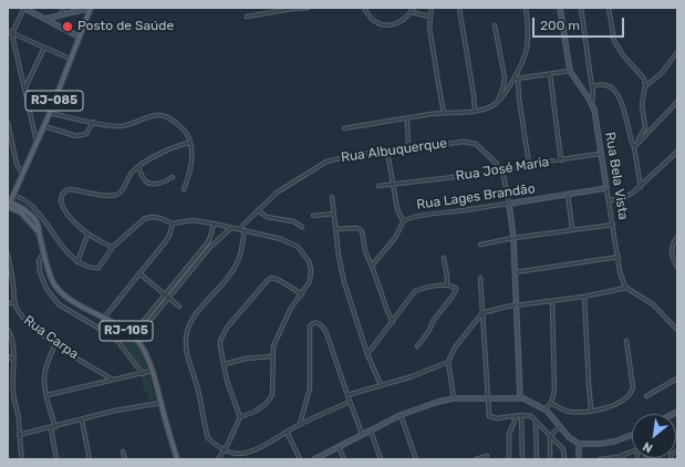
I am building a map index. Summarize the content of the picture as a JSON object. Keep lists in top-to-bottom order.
{
  "streets": {
    "main road": ["RJ-085", "RJ-105"],
    "street": [
      "Rua Albuquerque",
      "Rua José Maria",
      "Rua Bela Vista",
      "Rua Lages Brandão",
      "Rua Carpa"
    ]
  },
  "crossings": [
    ["RJ-085", "RJ-105"],
    ["Rua Albuquerque", "Rua José Maria"],
    ["Rua Albuquerque", "Rua Lages Brandão"],
    ["Rua José Maria", "Rua Bela Vista"],
    ["Rua Bela Vista", "Rua Lages Brandão"]
  ],
  "places": ["Posto de Saúde"],
  "scale_bar": "200 m",
  "north": "bottom left"
}
